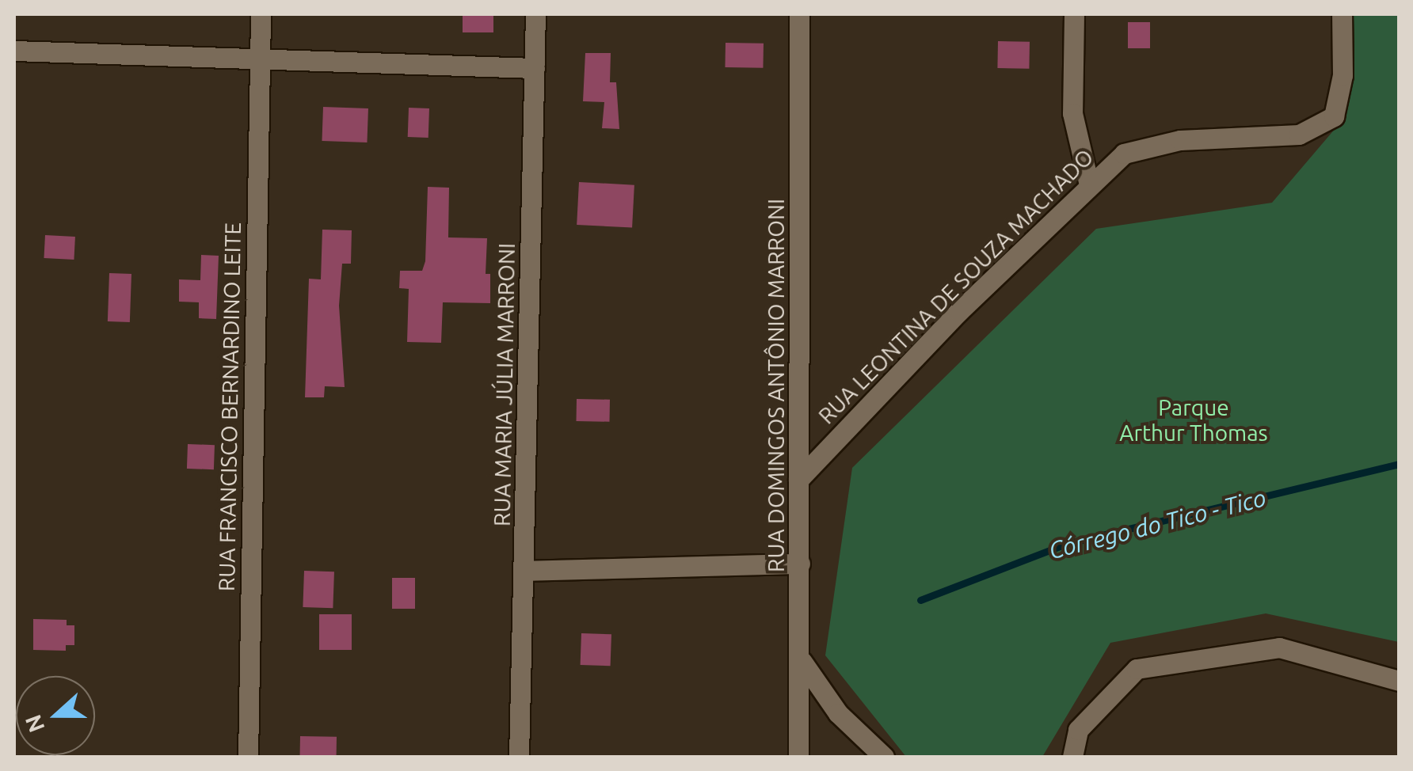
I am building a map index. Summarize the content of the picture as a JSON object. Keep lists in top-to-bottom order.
{
  "streets": {
    "street": [
      "RUA LEONTINA DE SOUZA MACHADO",
      "RUA MARIA JÚLIA MARRONI",
      "RUA DOMINGOS ANTÔNIO MARRONI",
      "RUA FRANCISCO BERNARDINO LEITE"
    ]
  },
  "crossings": [
    ["RUA LEONTINA DE SOUZA MACHADO", "RUA DOMINGOS ANTÔNIO MARRONI"]
  ],
  "water": ["Córrego do Tico - Tico"],
  "parks": ["Parque Arthur Thomas"],
  "north": "left"
}
